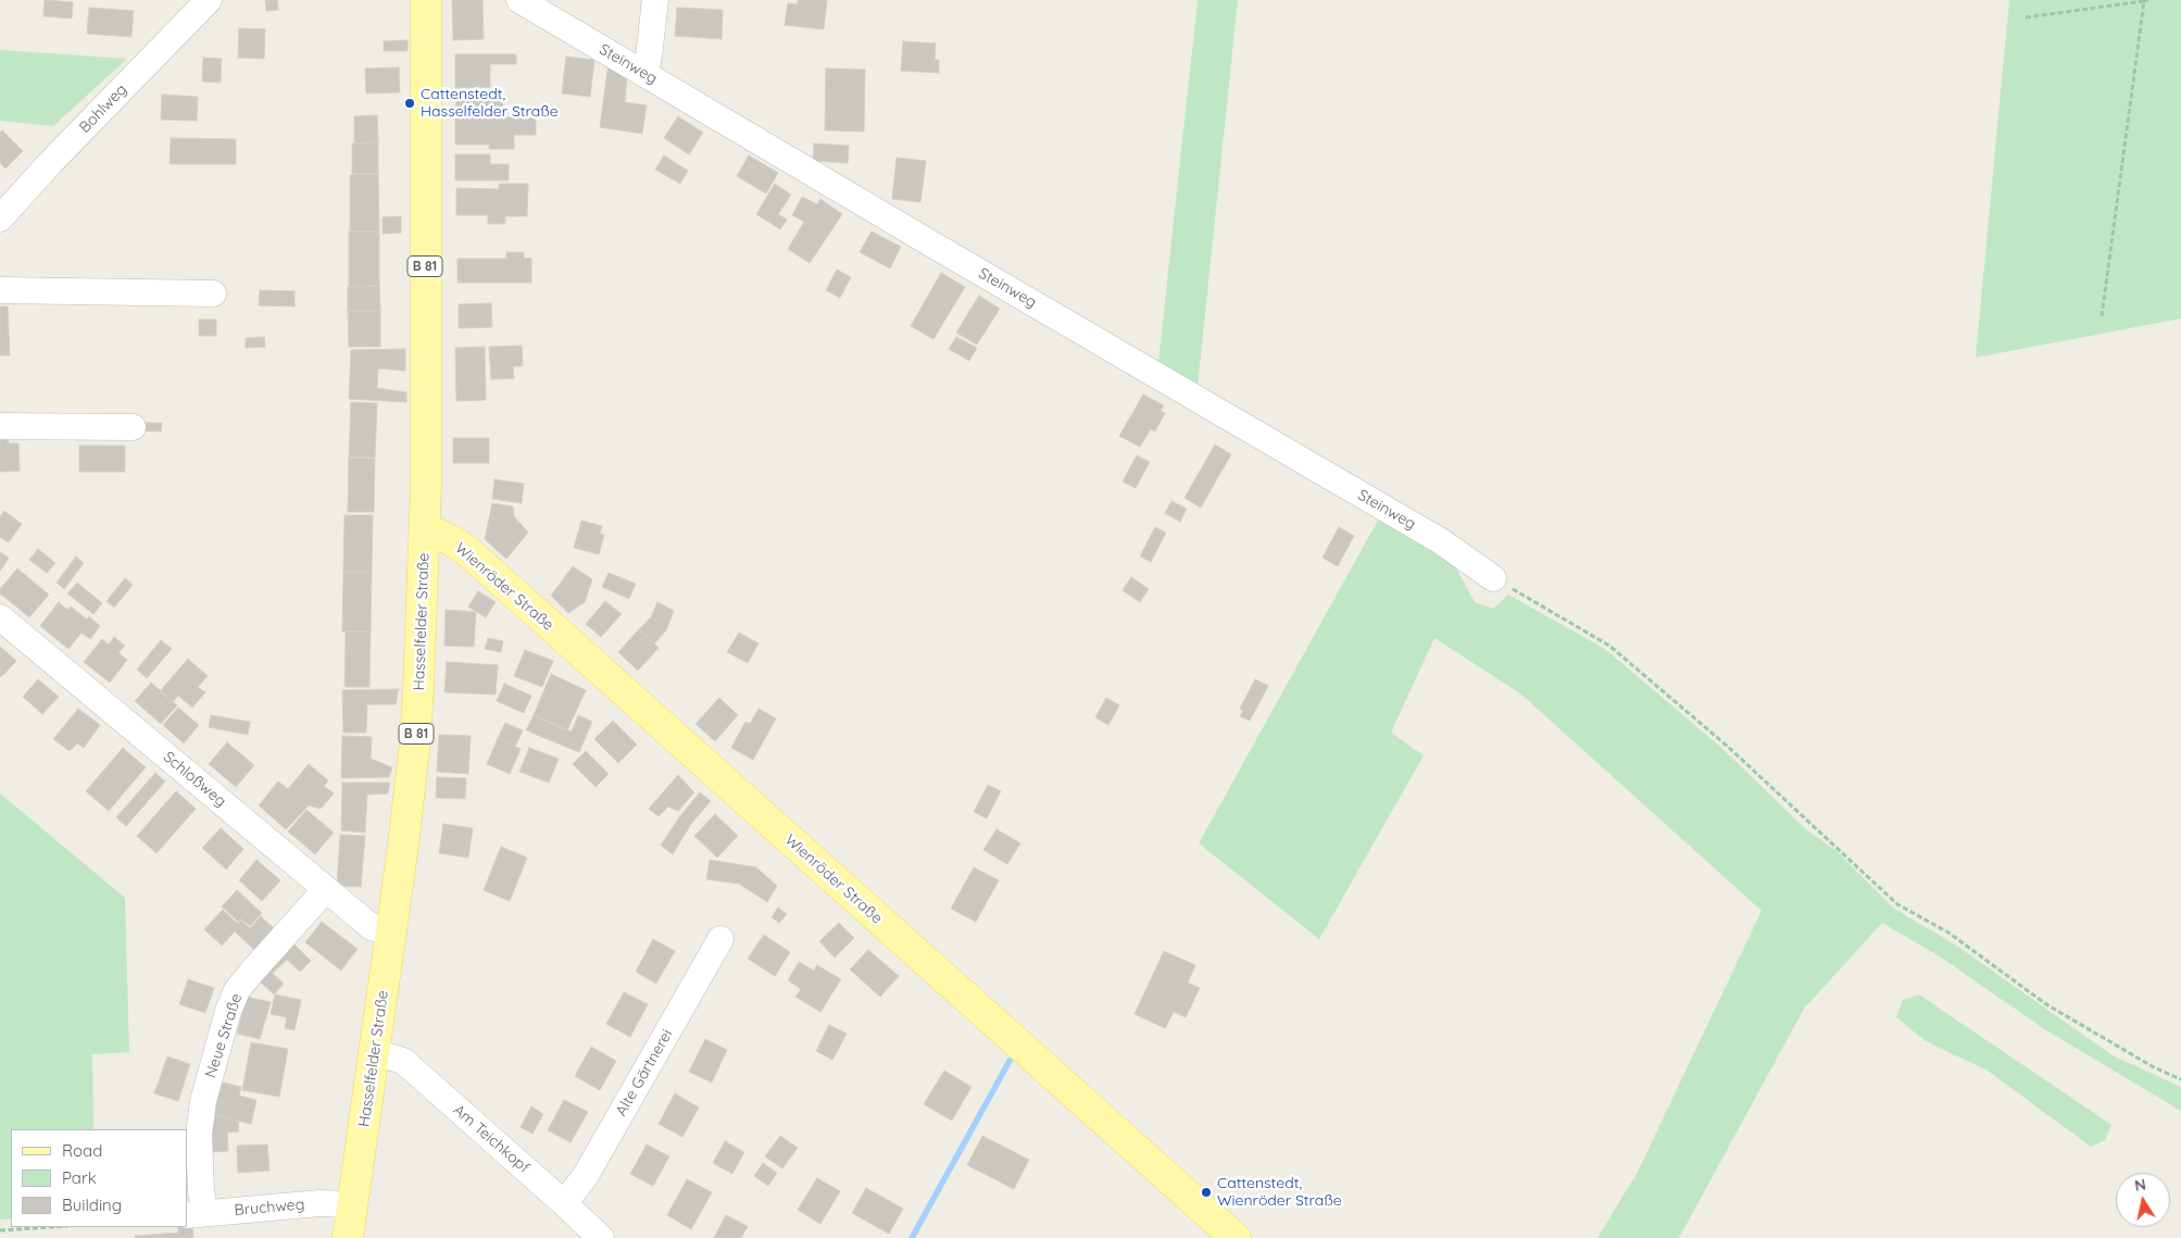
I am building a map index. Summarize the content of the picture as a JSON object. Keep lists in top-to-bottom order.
{
  "streets": {
    "main road": ["B 81", "Wienröder Straße", "Hasselfelder Straße"],
    "street": [
      "Steinweg",
      "Bohlweg",
      "Schloßweg",
      "Neue Straße",
      "Alte Gärtnerei",
      "Am Teichkopf",
      "Bruchweg"
    ]
  },
  "crossings": [
    ["Wienröder Straße", "Hasselfelder Straße"],
    ["Hasselfelder Straße", "Schloßweg"],
    ["Hasselfelder Straße", "Am Teichkopf"],
    ["Hasselfelder Straße", "Bruchweg"],
    ["Schloßweg", "Neue Straße"],
    ["Neue Straße", "Bruchweg"],
    ["Alte Gärtnerei", "Am Teichkopf"]
  ],
  "places": ["Cattenstedt, Hasselfelder Straße", "Cattenstedt, Wienröder Straße"],
  "legend": ["Road", "Park", "Building"],
  "north": "top"
}
